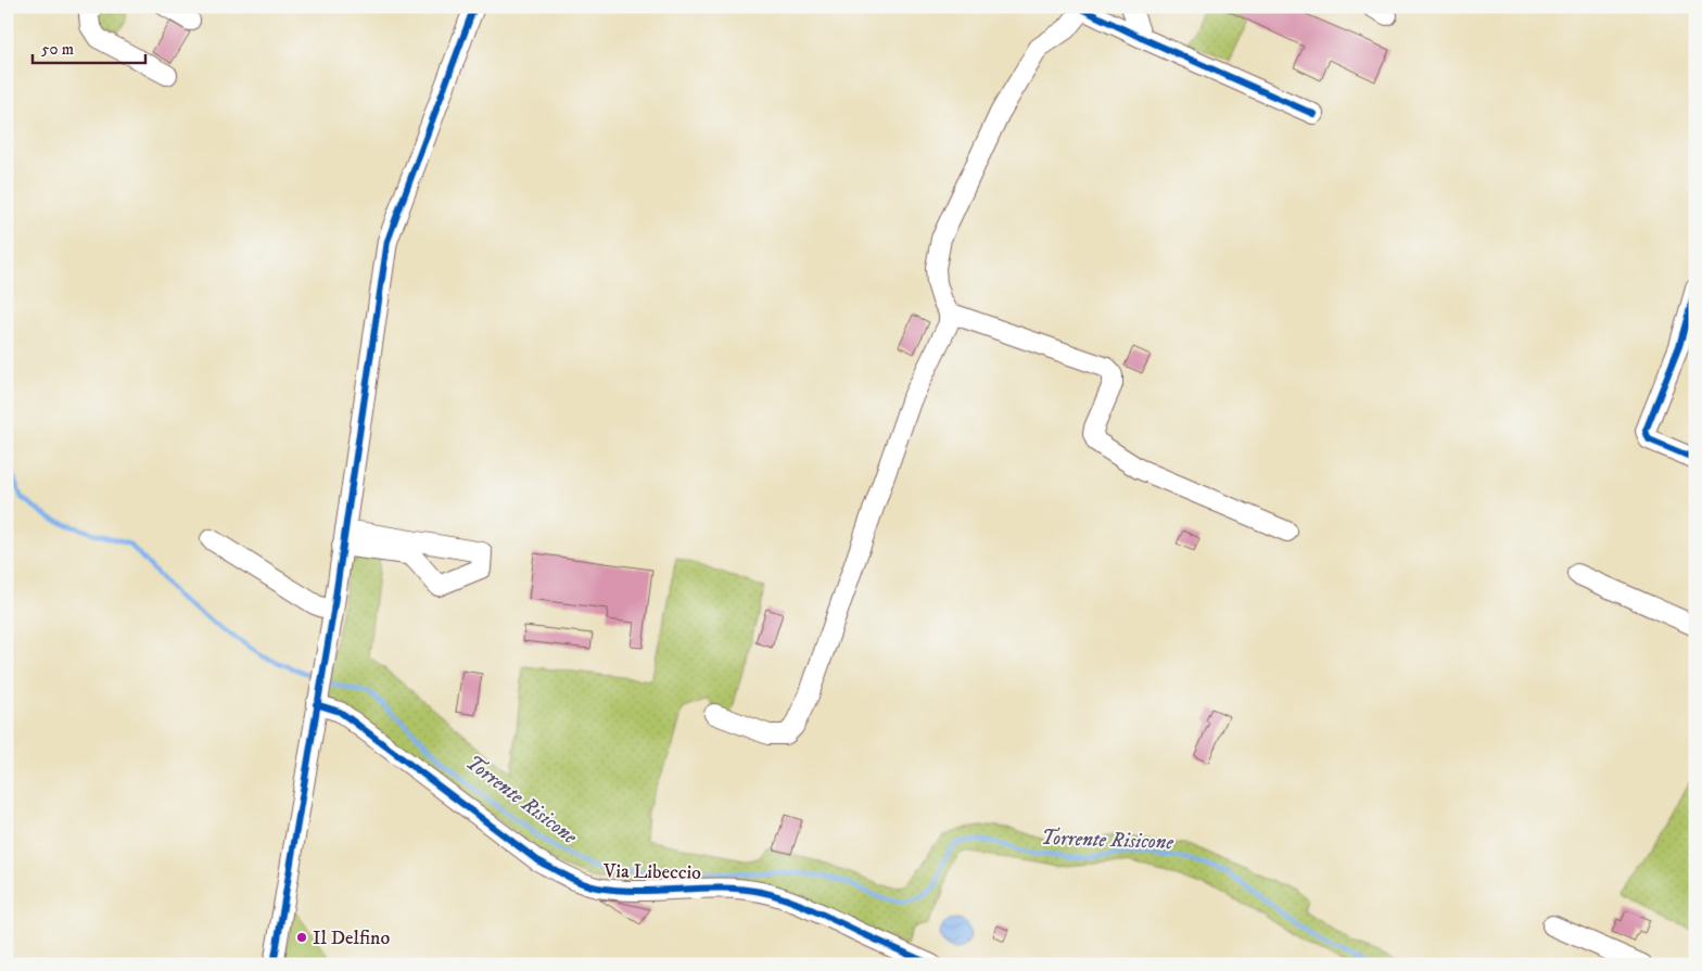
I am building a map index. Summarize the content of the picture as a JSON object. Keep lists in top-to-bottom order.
{
  "streets": {
    "street": ["Via Libeccio"]
  },
  "water": ["Torrente Risicone"],
  "places": ["Il Delfino"],
  "scale_bar": "50 m"
}
